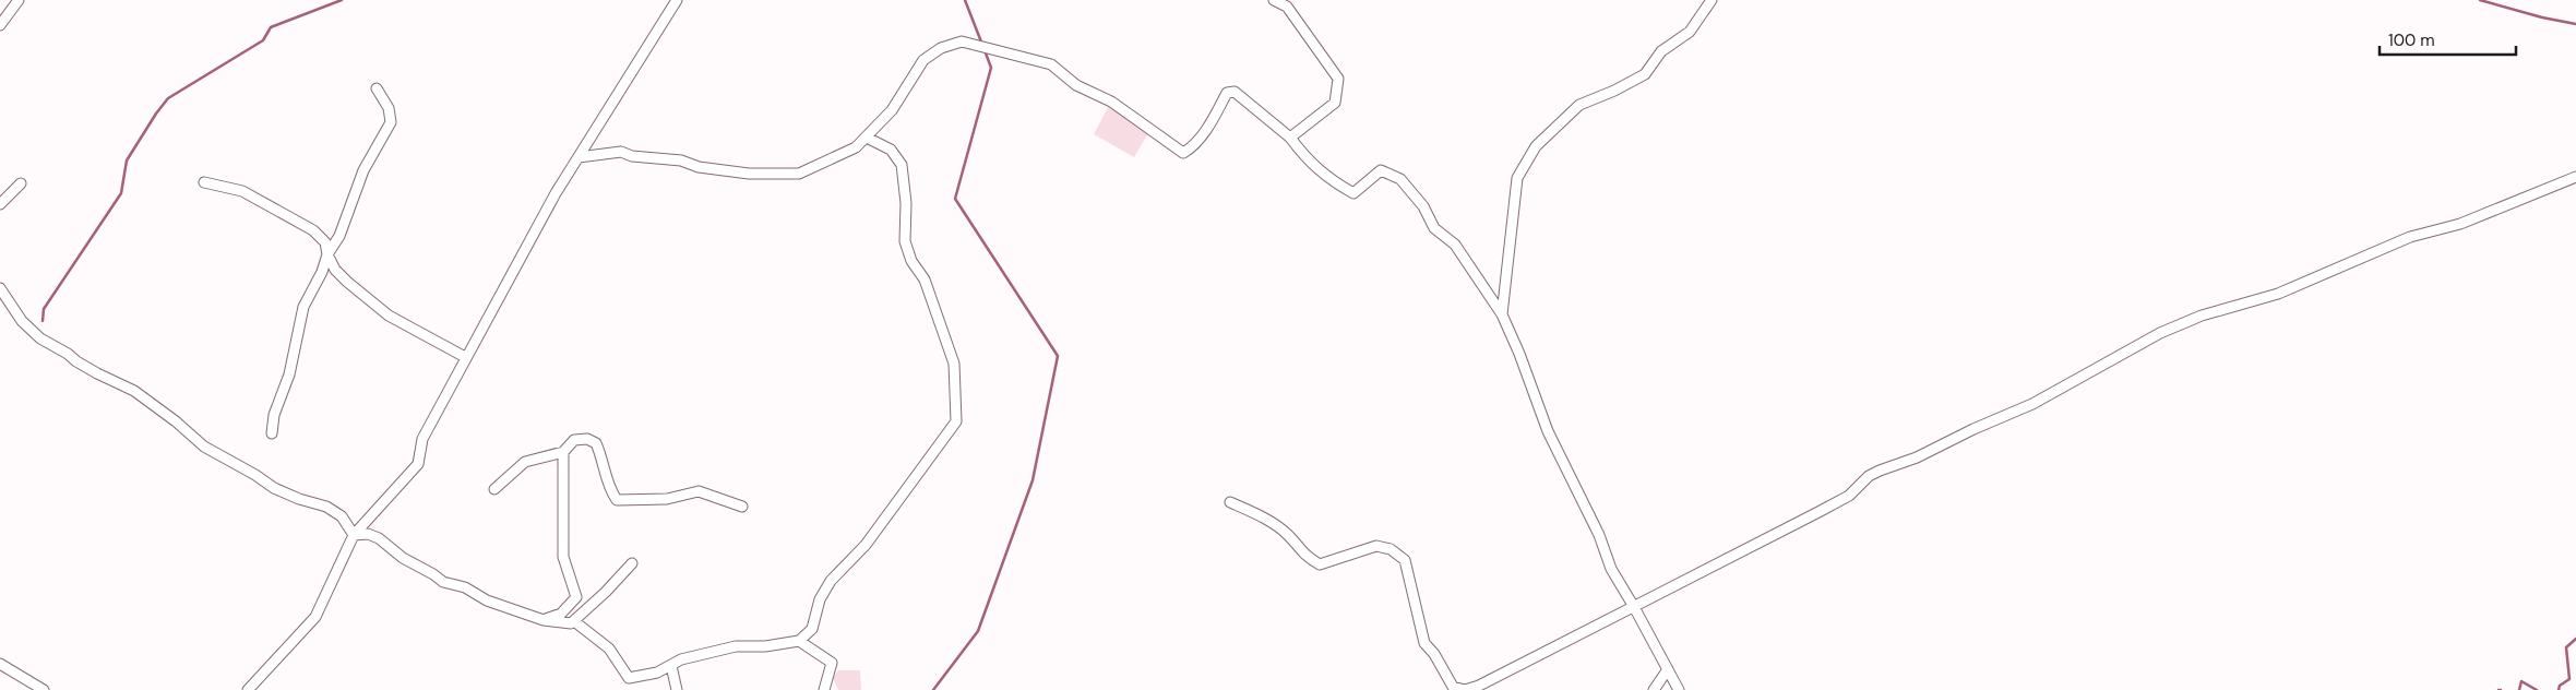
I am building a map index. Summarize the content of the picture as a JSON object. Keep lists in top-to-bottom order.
{
  "scale_bar": "100 m"
}
